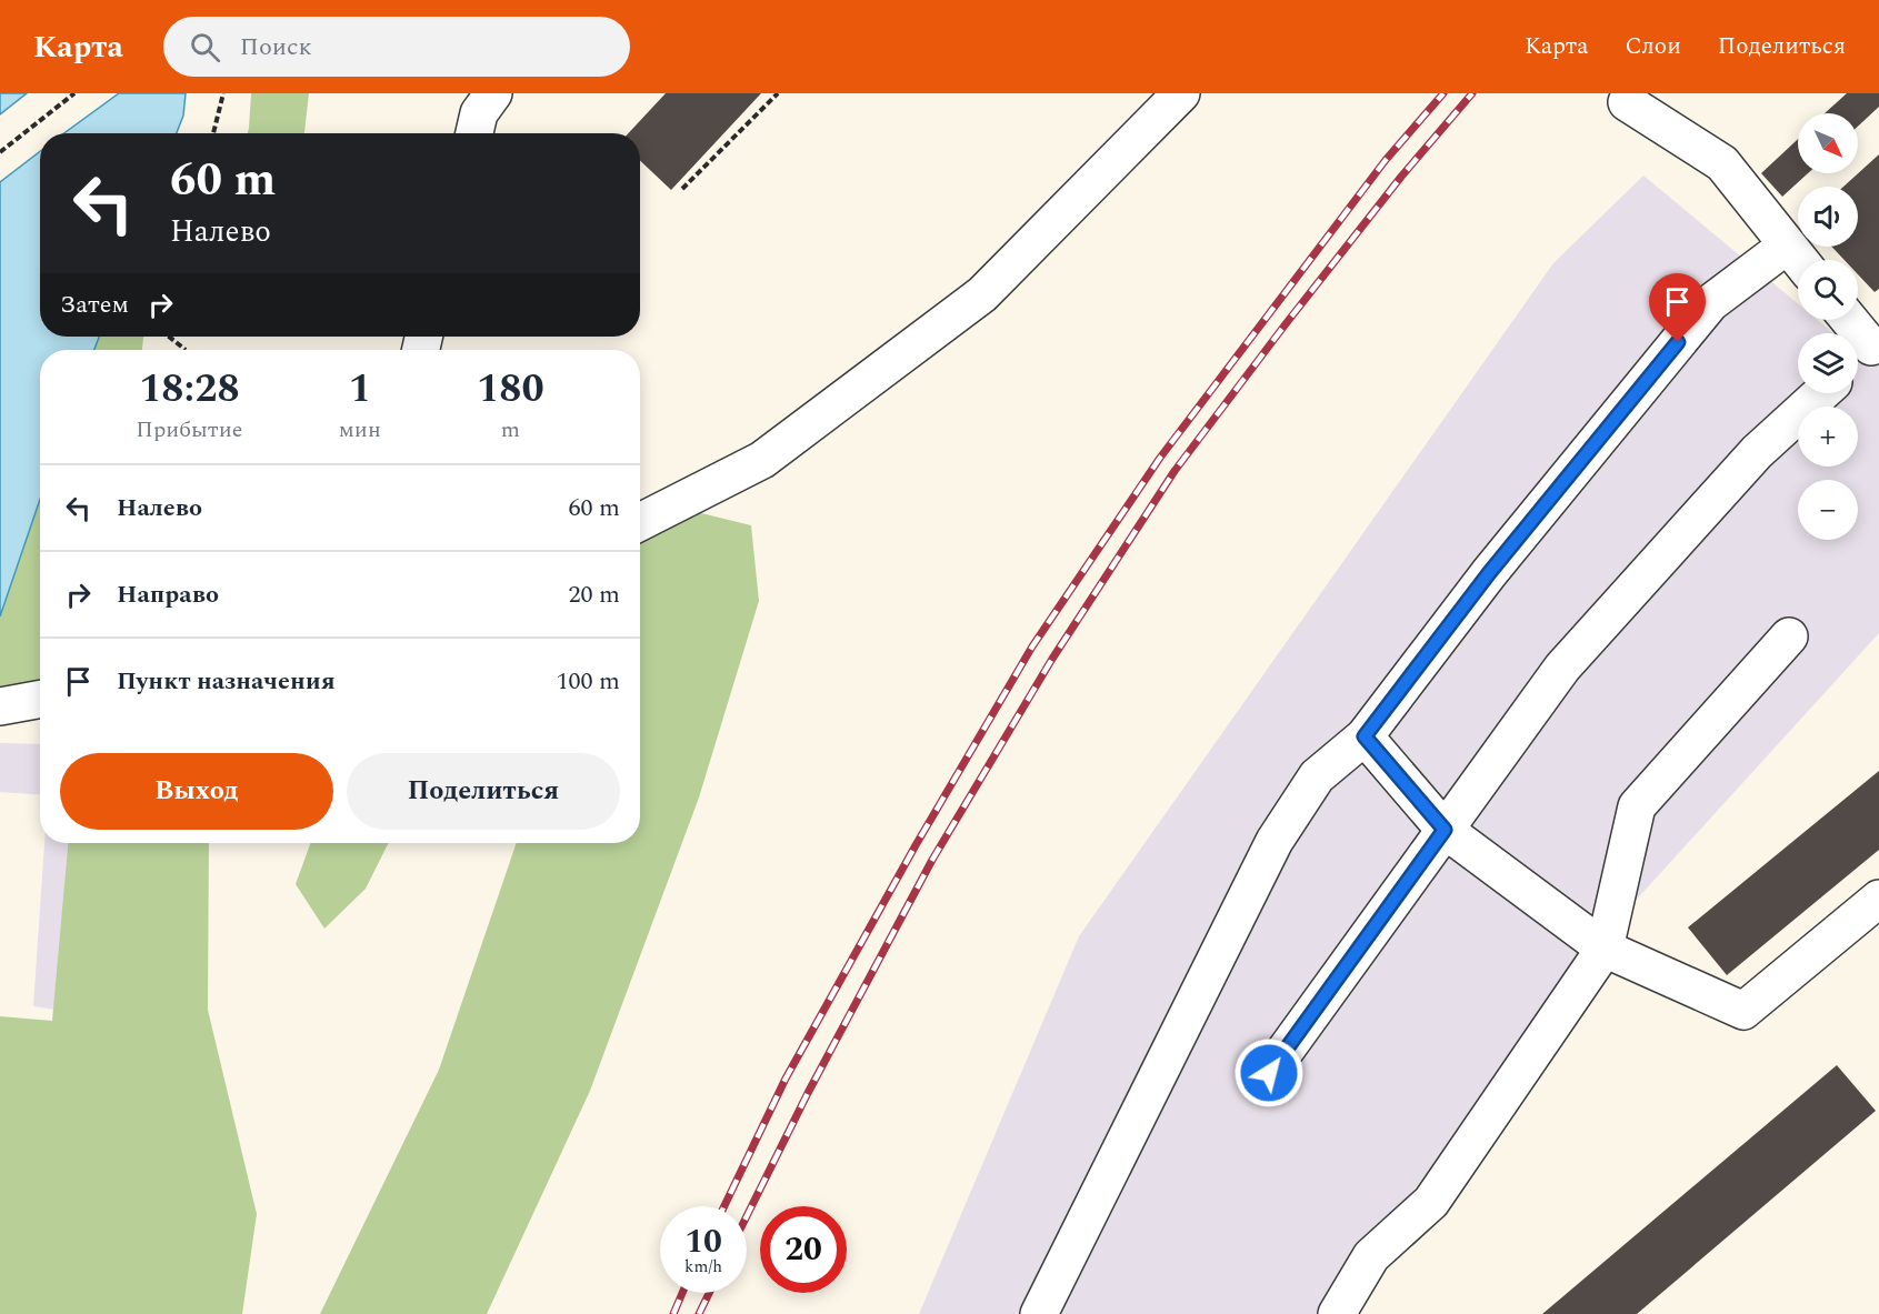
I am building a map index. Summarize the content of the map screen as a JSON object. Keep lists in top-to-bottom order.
{
  "north": "bottom right",
  "page": {
    "header": "Карта",
    "search": "Поиск",
    "nav": ["Карта", "Слои", "Поделиться"],
    "map_buttons": ["+", "−"],
    "turn": ["60 m", "Налево"],
    "then": "Затем",
    "eta": [
      "18:28",
      "Прибытие",
      "1",
      "мин",
      "180",
      "m"
    ],
    "list": [
      {
        "name": "Налево",
        "value": "60 m"
      },
      {
        "name": "Направо",
        "value": "20 m"
      },
      {
        "name": "Пункт назначения",
        "value": "100 m"
      }
    ],
    "buttons": ["Выход", "Поделиться"],
    "speed": "10 km/h",
    "limit": "20"
  }
}
